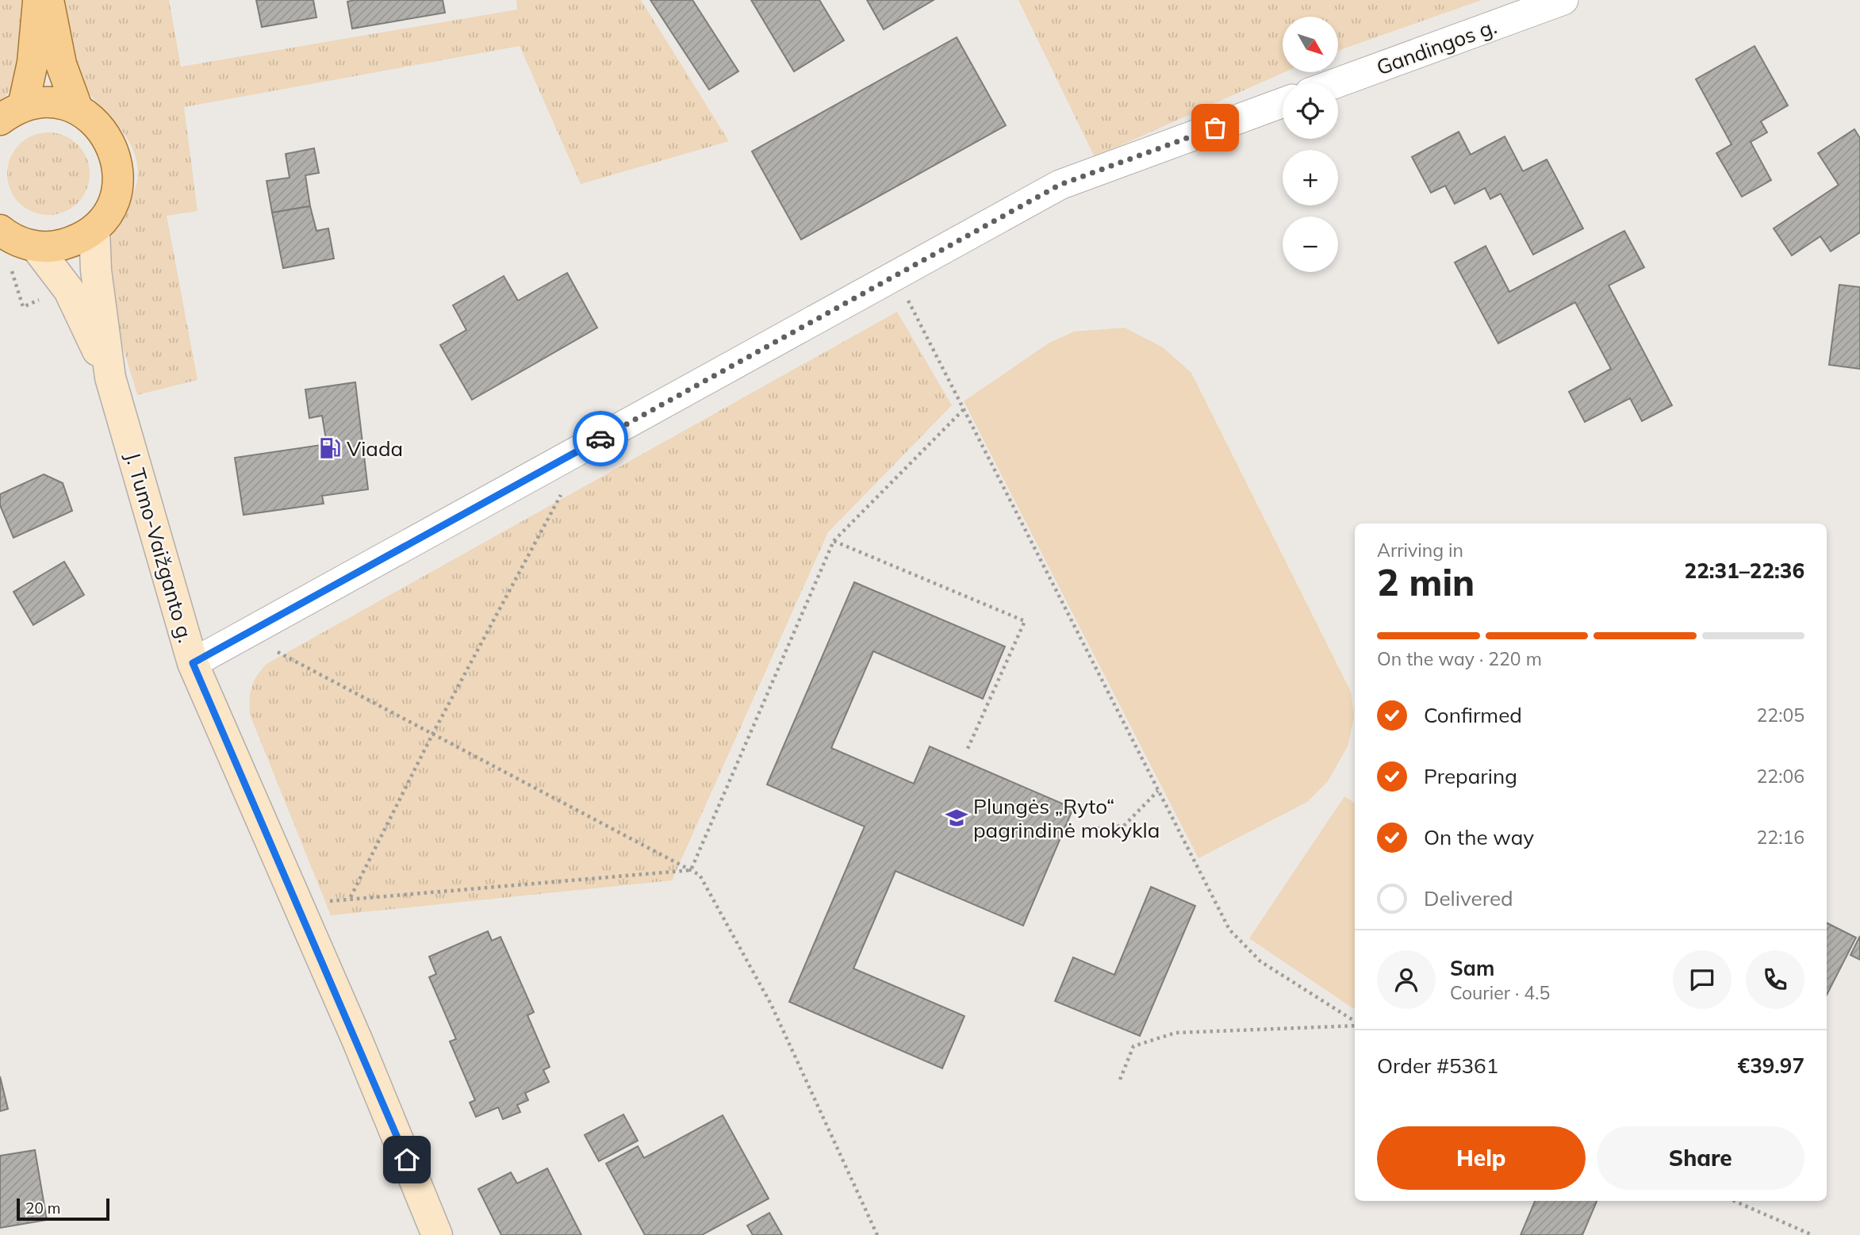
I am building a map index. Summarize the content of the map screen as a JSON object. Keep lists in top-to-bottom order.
{
  "streets": {
    "main road": ["J. Tumo-Vaižganto g."],
    "street": ["Gandingos g."]
  },
  "places": {
    "fuel station": ["Viada"],
    "school or university": ["Plungės „Ryto“ pagrindinė mokykla"]
  },
  "scale_bar": "20 m",
  "north": "bottom right",
  "page": {
    "map_buttons": ["+", "−"],
    "heading": ["2 min", "Arriving in", "22:31–22:36"],
    "panel": [
      "Sam",
      "Courier · 4.5",
      "Order #5361",
      "€39.97"
    ],
    "bar": "On the way · 220 m",
    "list": [
      ["Confirmed", "22:05"],
      ["Preparing", "22:06"],
      ["On the way", "22:16"],
      "Delivered"
    ],
    "buttons": ["Help", "Share"],
    "scale": "20 m"
  }
}
